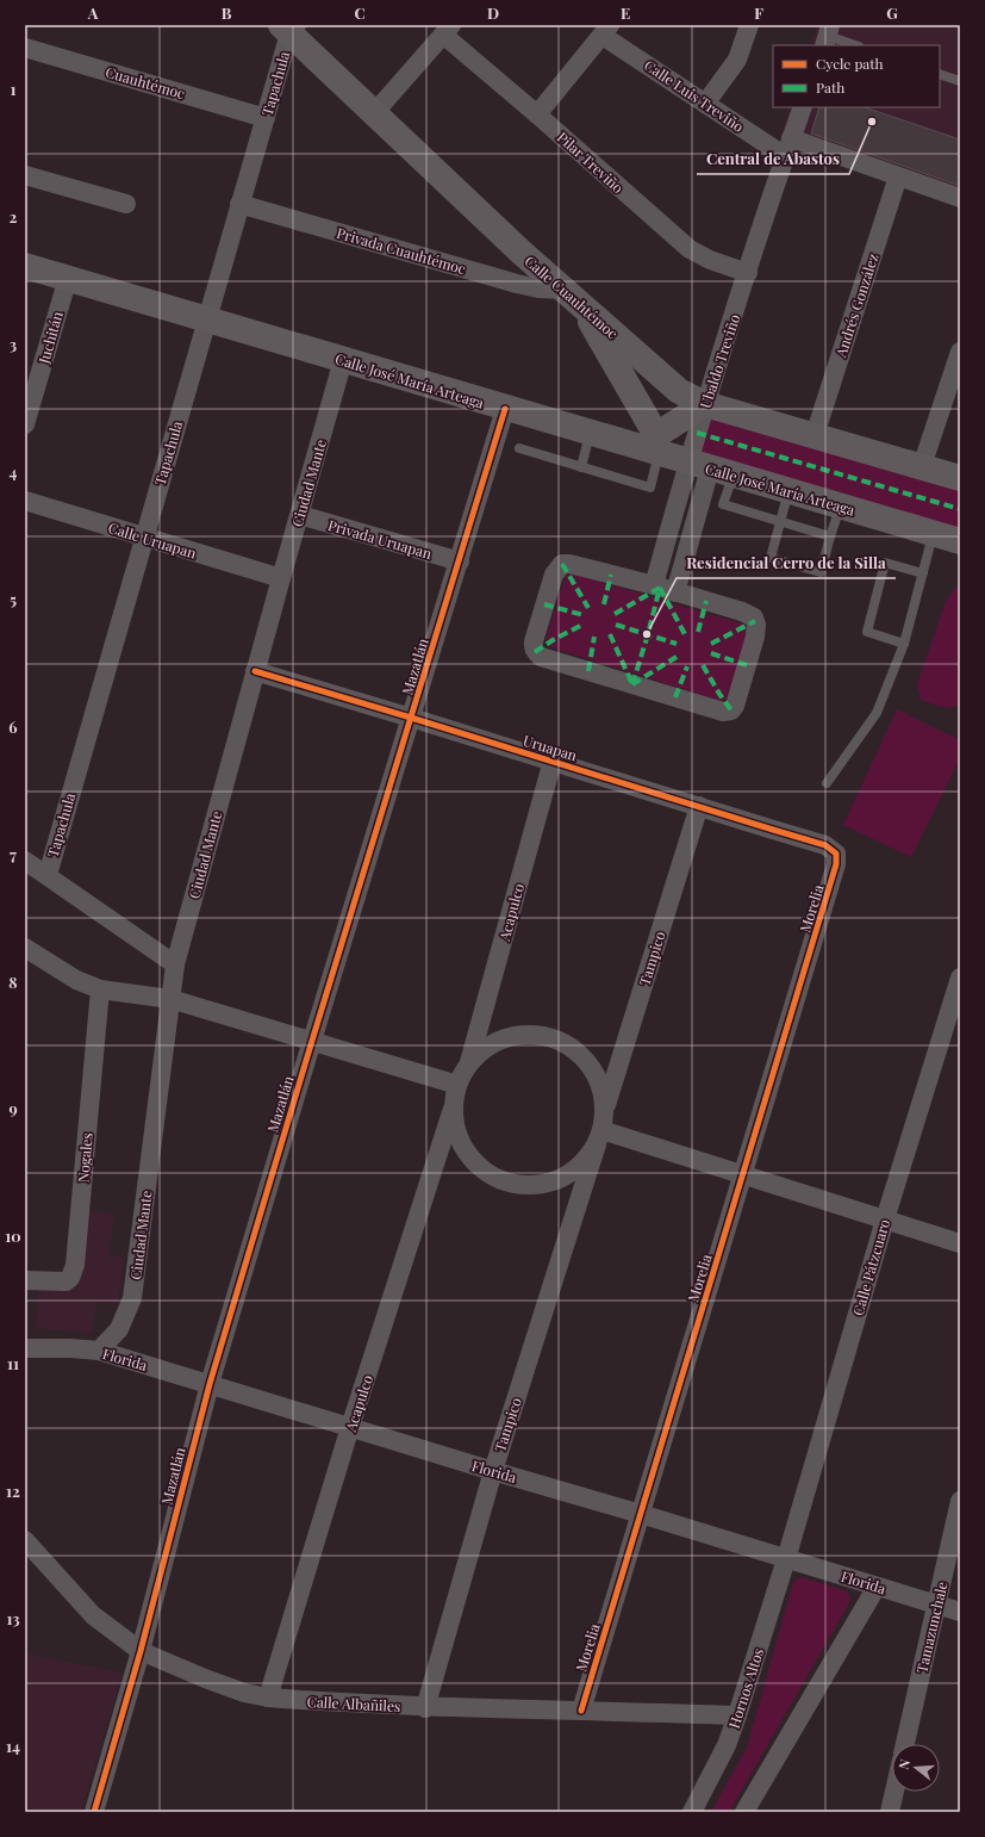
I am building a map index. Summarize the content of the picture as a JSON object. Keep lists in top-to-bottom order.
{
  "streets": {
    "street": [
      "Cuauhtémoc",
      "Tapachula",
      "Calle Luis Treviño",
      "Pilar Treviño",
      "Privada Cuauhtémoc",
      "Calle Cuauhtémoc",
      "Andrés González",
      "Juchitán",
      "Ubaldo Treviño",
      "Calle José María Arteaga",
      "Ciudad Mante",
      "Privada Uruapan",
      "Calle Uruapan",
      "Mazatlán",
      "Uruapan",
      "Morelia",
      "Acapulco",
      "Tampico",
      "Nogales",
      "Calle Pátzcuaro",
      "Florida",
      "Tamazunchale",
      "Hornos Altos",
      "Calle Albañiles"
    ]
  },
  "crossings": [
    ["Cuauhtémoc", "Tapachula"],
    ["Tapachula", "Privada Cuauhtémoc"],
    ["Tapachula", "Calle Cuauhtémoc"],
    ["Tapachula", "Calle José María Arteaga"],
    ["Tapachula", "Calle Uruapan"],
    ["Calle Luis Treviño", "Andrés González"],
    ["Calle Luis Treviño", "Ubaldo Treviño"],
    ["Pilar Treviño", "Ubaldo Treviño"],
    ["Privada Cuauhtémoc", "Calle Cuauhtémoc"],
    ["Calle Cuauhtémoc", "Andrés González"],
    ["Calle Cuauhtémoc", "Ubaldo Treviño"],
    ["Juchitán", "Calle José María Arteaga"],
    ["Ubaldo Treviño", "Calle José María Arteaga"],
    ["Calle José María Arteaga", "Ciudad Mante"],
    ["Calle José María Arteaga", "Mazatlán"],
    ["Ciudad Mante", "Privada Uruapan"],
    ["Ciudad Mante", "Calle Uruapan"],
    ["Ciudad Mante", "Uruapan"],
    ["Ciudad Mante", "Florida"],
    ["Privada Uruapan", "Mazatlán"],
    ["Mazatlán", "Uruapan"],
    ["Mazatlán", "Florida"],
    ["Mazatlán", "Calle Albañiles"],
    ["Uruapan", "Morelia"],
    ["Uruapan", "Acapulco"],
    ["Uruapan", "Tampico"],
    ["Morelia", "Florida"],
    ["Morelia", "Calle Albañiles"],
    ["Acapulco", "Tampico"],
    ["Acapulco", "Florida"],
    ["Acapulco", "Calle Albañiles"],
    ["Tampico", "Florida"],
    ["Tampico", "Calle Albañiles"],
    ["Calle Pátzcuaro", "Florida"],
    ["Calle Pátzcuaro", "Hornos Altos"],
    ["Florida", "Tamazunchale"],
    ["Florida", "Hornos Altos"],
    ["Hornos Altos", "Calle Albañiles"]
  ],
  "places": ["Central de Abastos", "Residencial Cerro de la Silla"],
  "legend": ["Cycle path", "Path"],
  "north": "left",
  "grid": {
    "columns": [
      "A",
      "B",
      "C",
      "D",
      "E",
      "F",
      "G"
    ],
    "rows": [
      "1",
      "2",
      "3",
      "4",
      "5",
      "6",
      "7",
      "8",
      "9",
      "10",
      "11",
      "12",
      "13",
      "14"
    ]
  }
}
